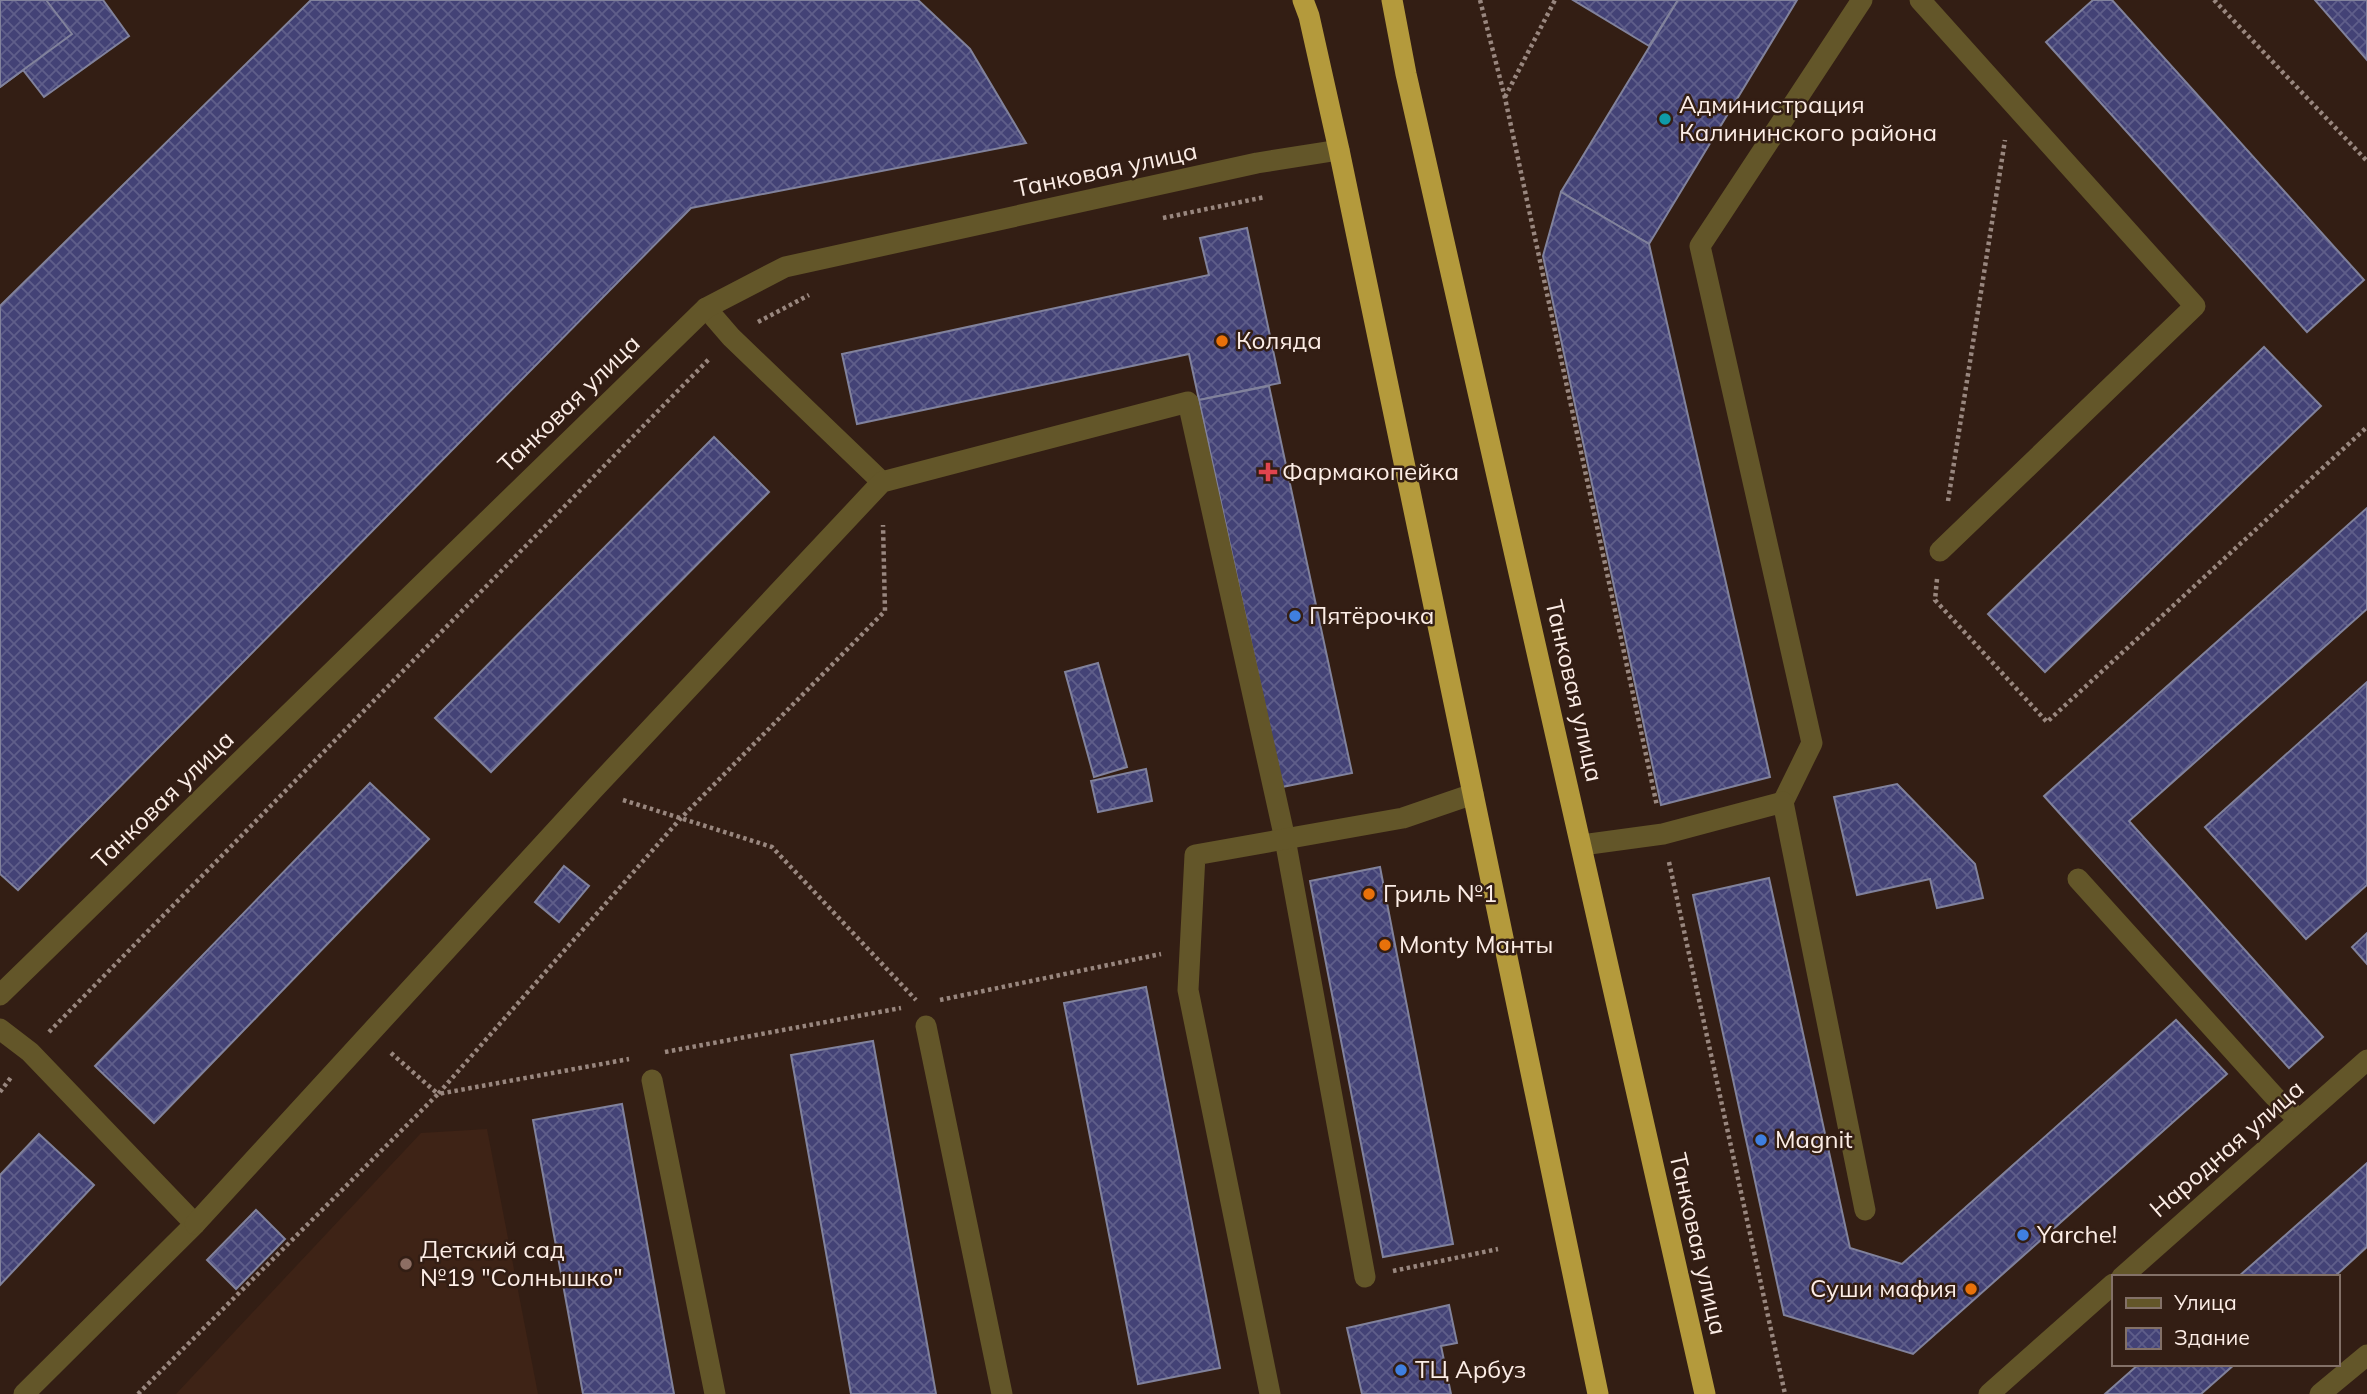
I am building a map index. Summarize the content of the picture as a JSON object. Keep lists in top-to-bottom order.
{
  "streets": {
    "highway": ["Танковая улица"],
    "street": ["Народная улица"]
  },
  "places": {
    "other": [
      "Администрация Калининского района",
      "Коляда",
      "Пятёрочка",
      "Гриль №1",
      "Monty Манты",
      "Magnit",
      "Yarche!",
      "Детский сад №19 \"Солнышко\"",
      "Суши мафия",
      "ТЦ Арбуз"
    ],
    "health": ["Фармакопейка"]
  },
  "legend": ["Улица", "Здание"]
}
